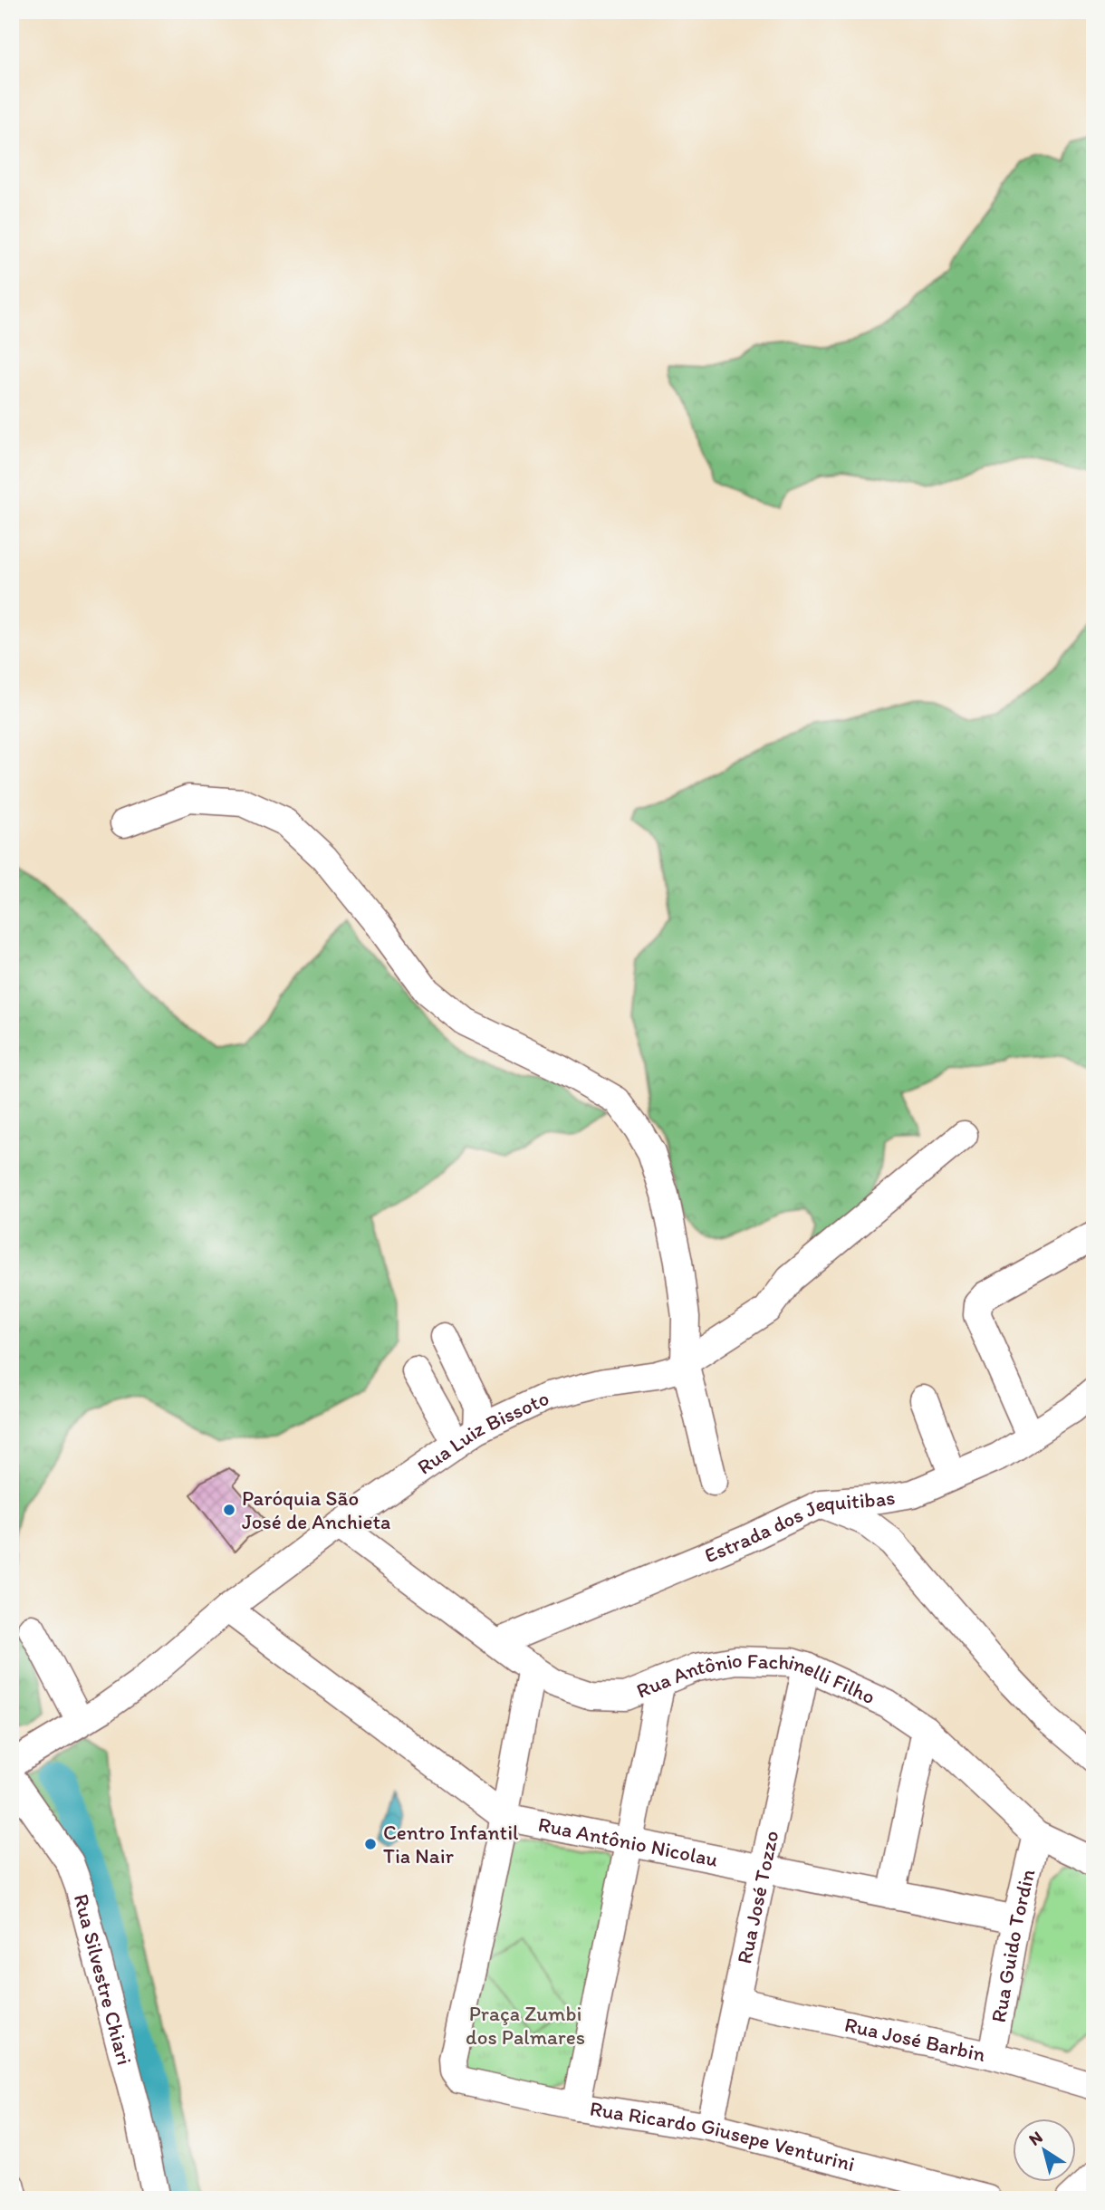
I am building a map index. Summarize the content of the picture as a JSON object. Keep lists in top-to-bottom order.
{
  "streets": {
    "street": [
      "Rua Luiz Bissoto",
      "Estrada dos Jequitibas",
      "Rua Antônio Fachinelli Filho",
      "Rua Antônio Nicolau",
      "Rua José Tozzo",
      "Rua Guido Tordin",
      "Rua Silvestre Chiari",
      "Rua José Barbin",
      "Rua Ricardo Giusepe Venturini"
    ]
  },
  "crossings": [
    ["Rua Luiz Bissoto", "Rua Antônio Fachinelli Filho"],
    ["Rua Luiz Bissoto", "Rua Antônio Nicolau"],
    ["Estrada dos Jequitibas", "Rua Antônio Fachinelli Filho"],
    ["Rua Antônio Fachinelli Filho", "Rua José Tozzo"],
    ["Rua Antônio Fachinelli Filho", "Rua Guido Tordin"],
    ["Rua Antônio Nicolau", "Rua José Tozzo"],
    ["Rua Antônio Nicolau", "Rua Guido Tordin"],
    ["Rua Antônio Nicolau", "Rua Ricardo Giusepe Venturini"],
    ["Rua José Tozzo", "Rua José Barbin"],
    ["Rua José Tozzo", "Rua Ricardo Giusepe Venturini"],
    ["Rua Guido Tordin", "Rua José Barbin"]
  ],
  "parks": ["Praça Zumbi dos Palmares"],
  "places": ["Paróquia São José de Anchieta", "Centro Infantil Tia Nair"],
  "north": "top left"
}
